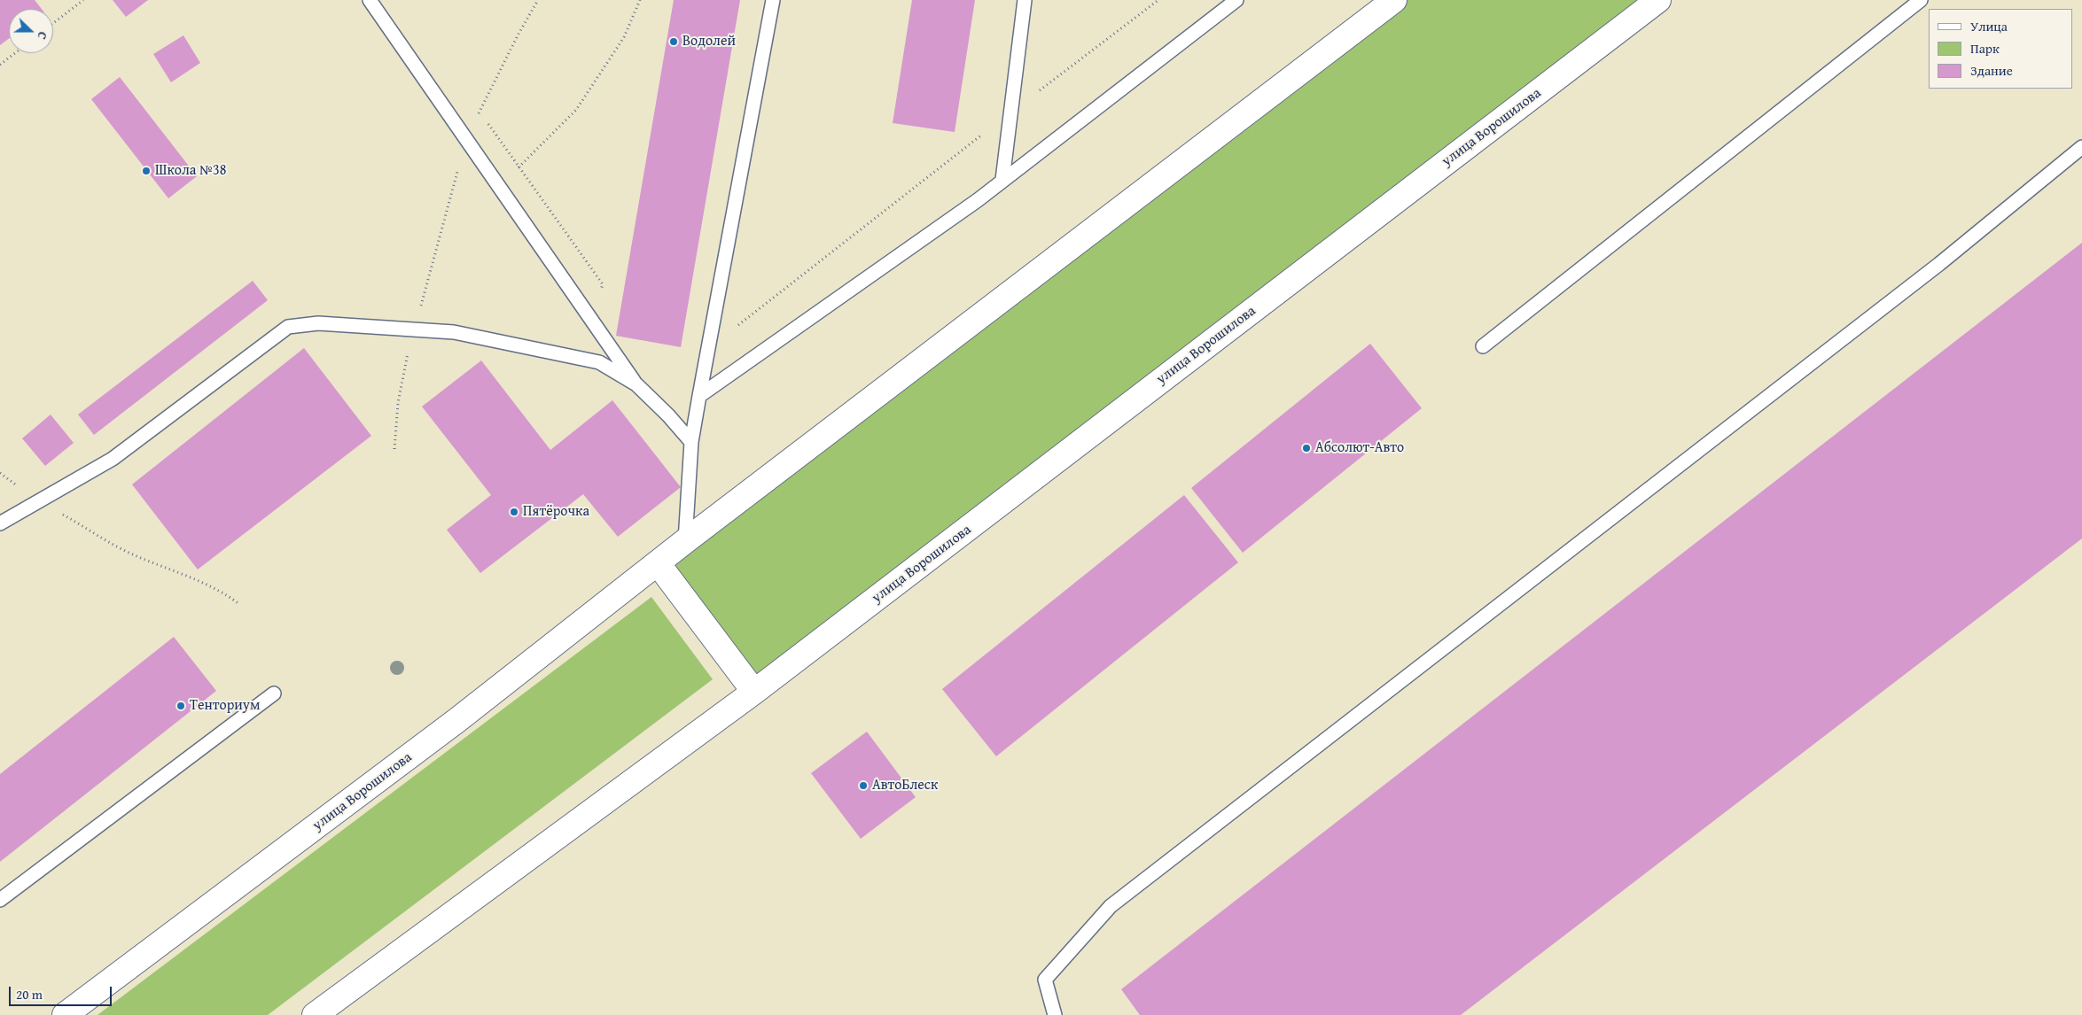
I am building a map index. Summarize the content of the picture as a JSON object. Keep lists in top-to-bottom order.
{
  "streets": {
    "main road": ["улица Ворошилова"]
  },
  "places": [
    "Водолей",
    "Школа №38",
    "Абсолют-Авто",
    "Пятёрочка",
    "Тенториум",
    "АвтоБлеск"
  ],
  "legend": ["Улица", "Парк", "Здание"],
  "scale_bar": "20 m",
  "north": "right"
}
